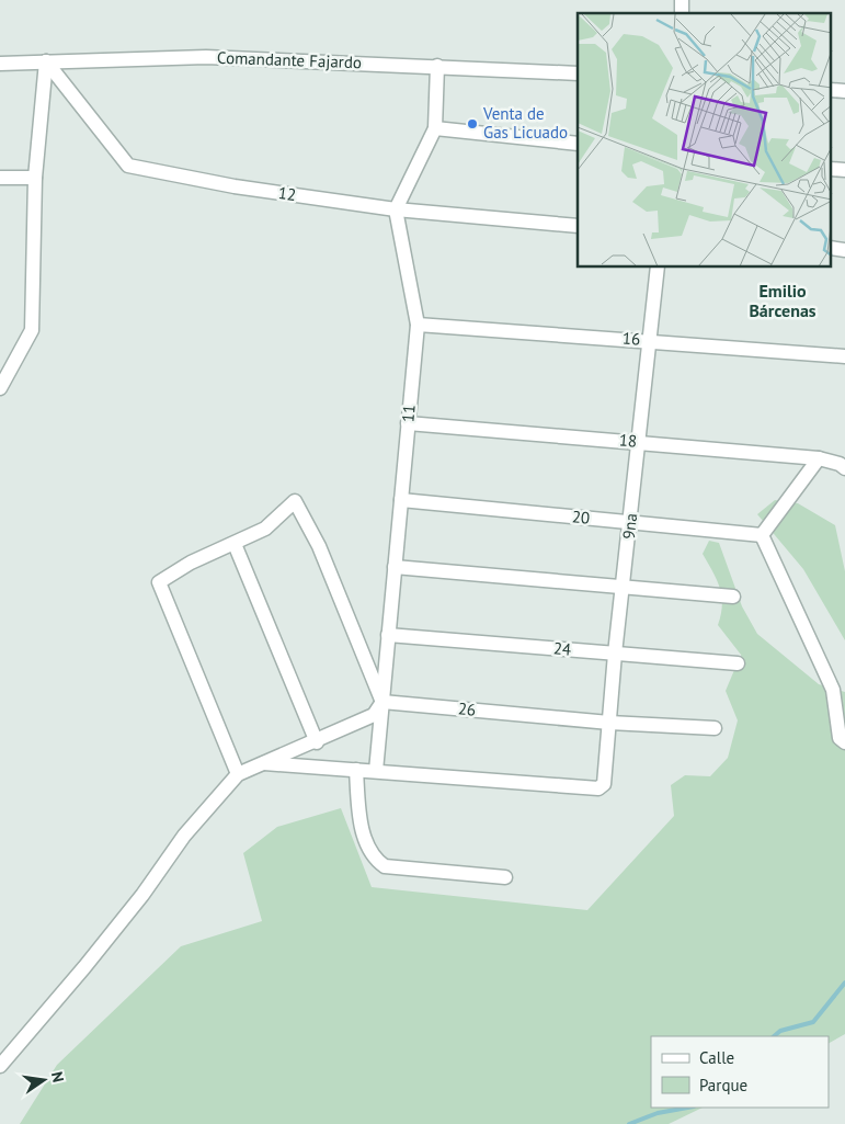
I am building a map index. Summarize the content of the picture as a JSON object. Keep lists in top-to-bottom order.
{
  "streets": {
    "street": [
      "Comandante Fajardo",
      "12",
      "16",
      "11",
      "18",
      "20",
      "9na",
      "24",
      "26"
    ]
  },
  "crossings": [
    ["Comandante Fajardo", "12"],
    ["12", "11"],
    ["16", "11"],
    ["16", "9na"],
    ["11", "18"],
    ["11", "20"],
    ["11", "9na"],
    ["11", "24"],
    ["11", "26"],
    ["18", "9na"],
    ["20", "9na"],
    ["9na", "24"],
    ["9na", "26"]
  ],
  "districts": ["Emilio Bárcenas"],
  "places": ["Venta de Gas Licuado"],
  "legend": ["Calle", "Parque"],
  "north": "right"
}
